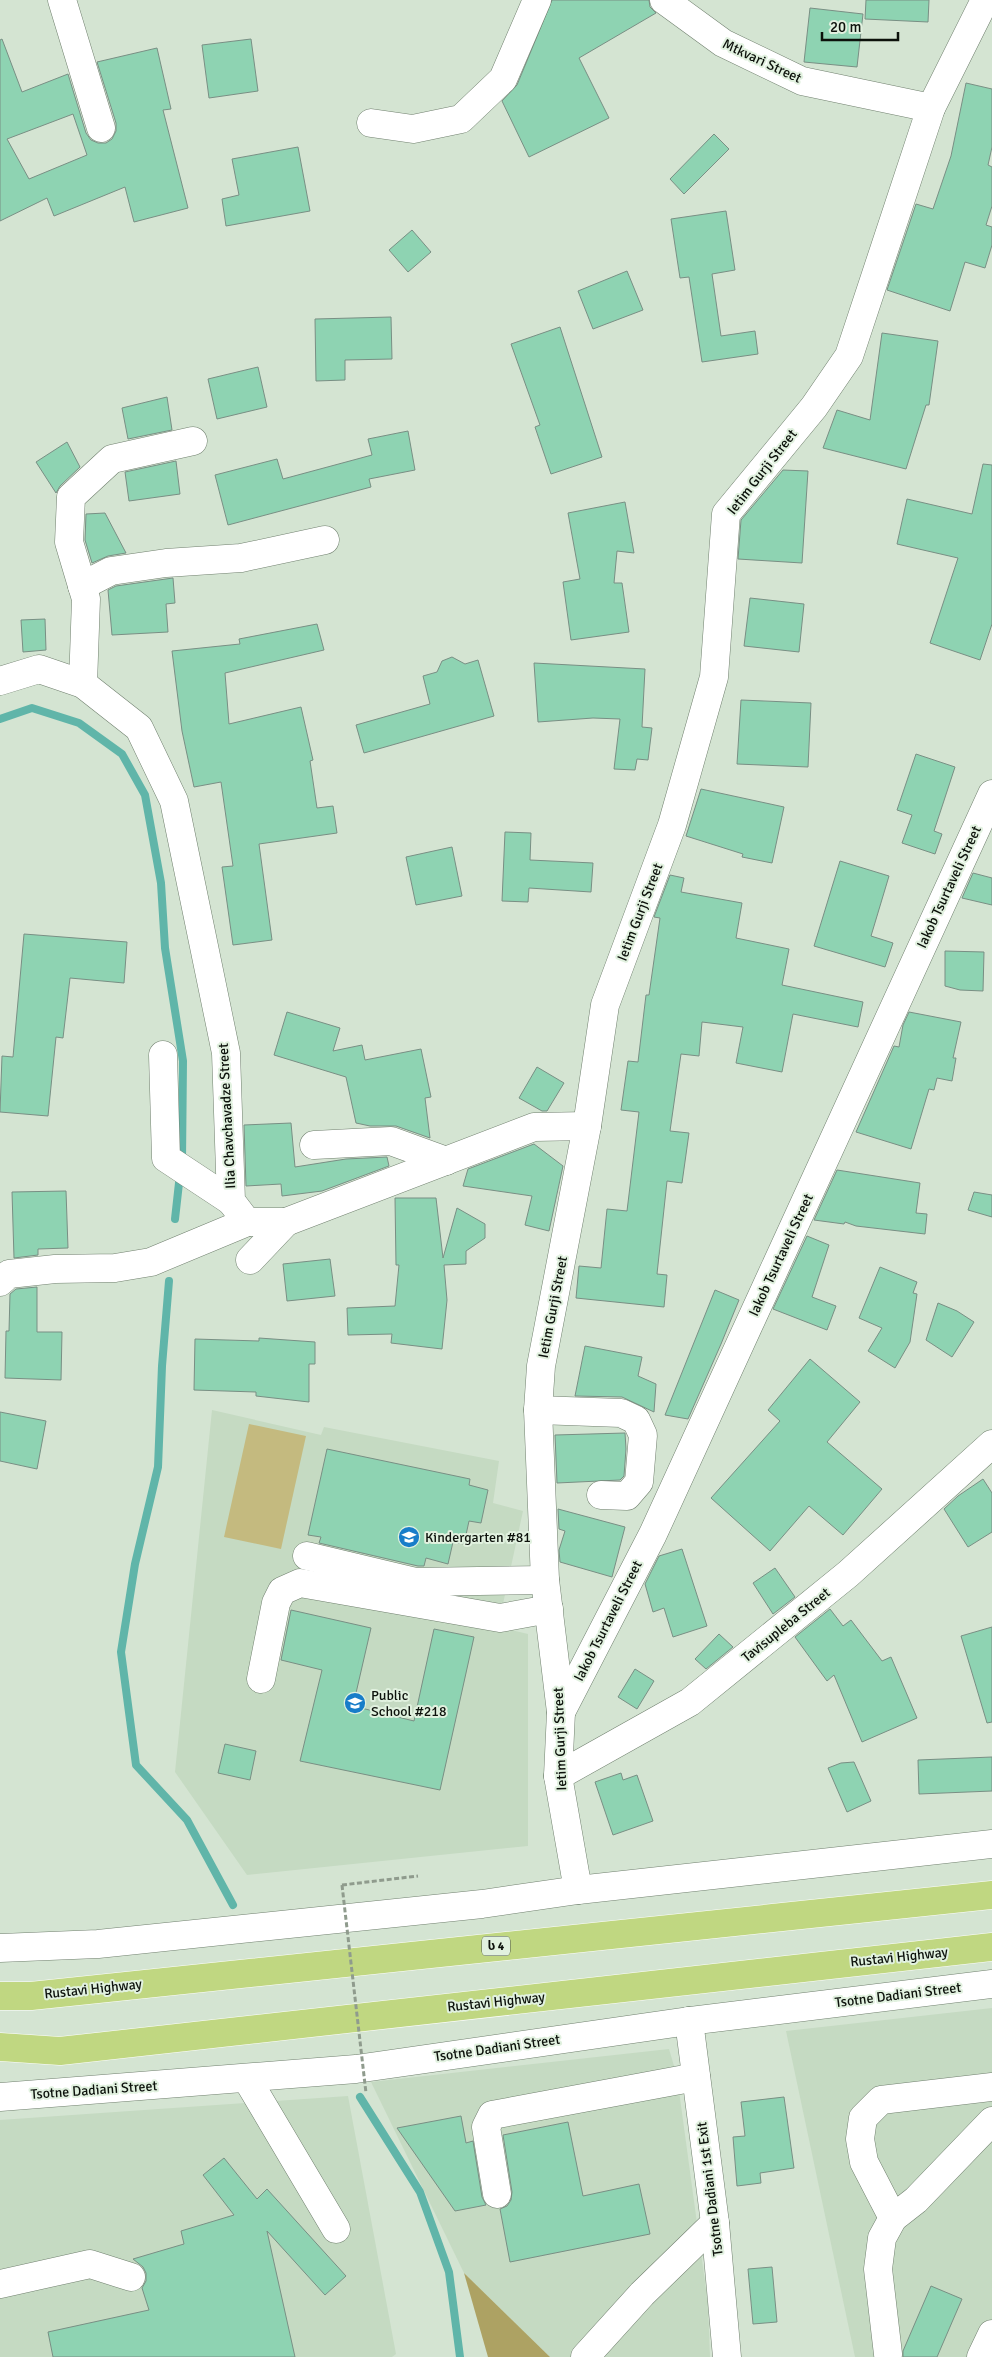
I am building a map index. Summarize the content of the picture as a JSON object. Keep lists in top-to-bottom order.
{
  "streets": {
    "highway": ["ს 4", "Rustavi Highway"],
    "street": [
      "Mtkvari Street",
      "Ietim Gurji Street",
      "Iakob Tsurtaveli Street",
      "Ilia Chavchavadze Street",
      "Tavisupleba Street",
      "Tsotne Dadiani Street",
      "Tsotne Dadiani 1st Exit"
    ]
  },
  "crossings": [
    ["Mtkvari Street", "Ietim Gurji Street"],
    ["Ietim Gurji Street", "Iakob Tsurtaveli Street"],
    ["Ietim Gurji Street", "Tavisupleba Street"],
    ["Tsotne Dadiani Street", "Tsotne Dadiani 1st Exit"]
  ],
  "places": {
    "school or university": ["Kindergarten #81", "Public School #218"]
  },
  "scale_bar": "20 m"
}
